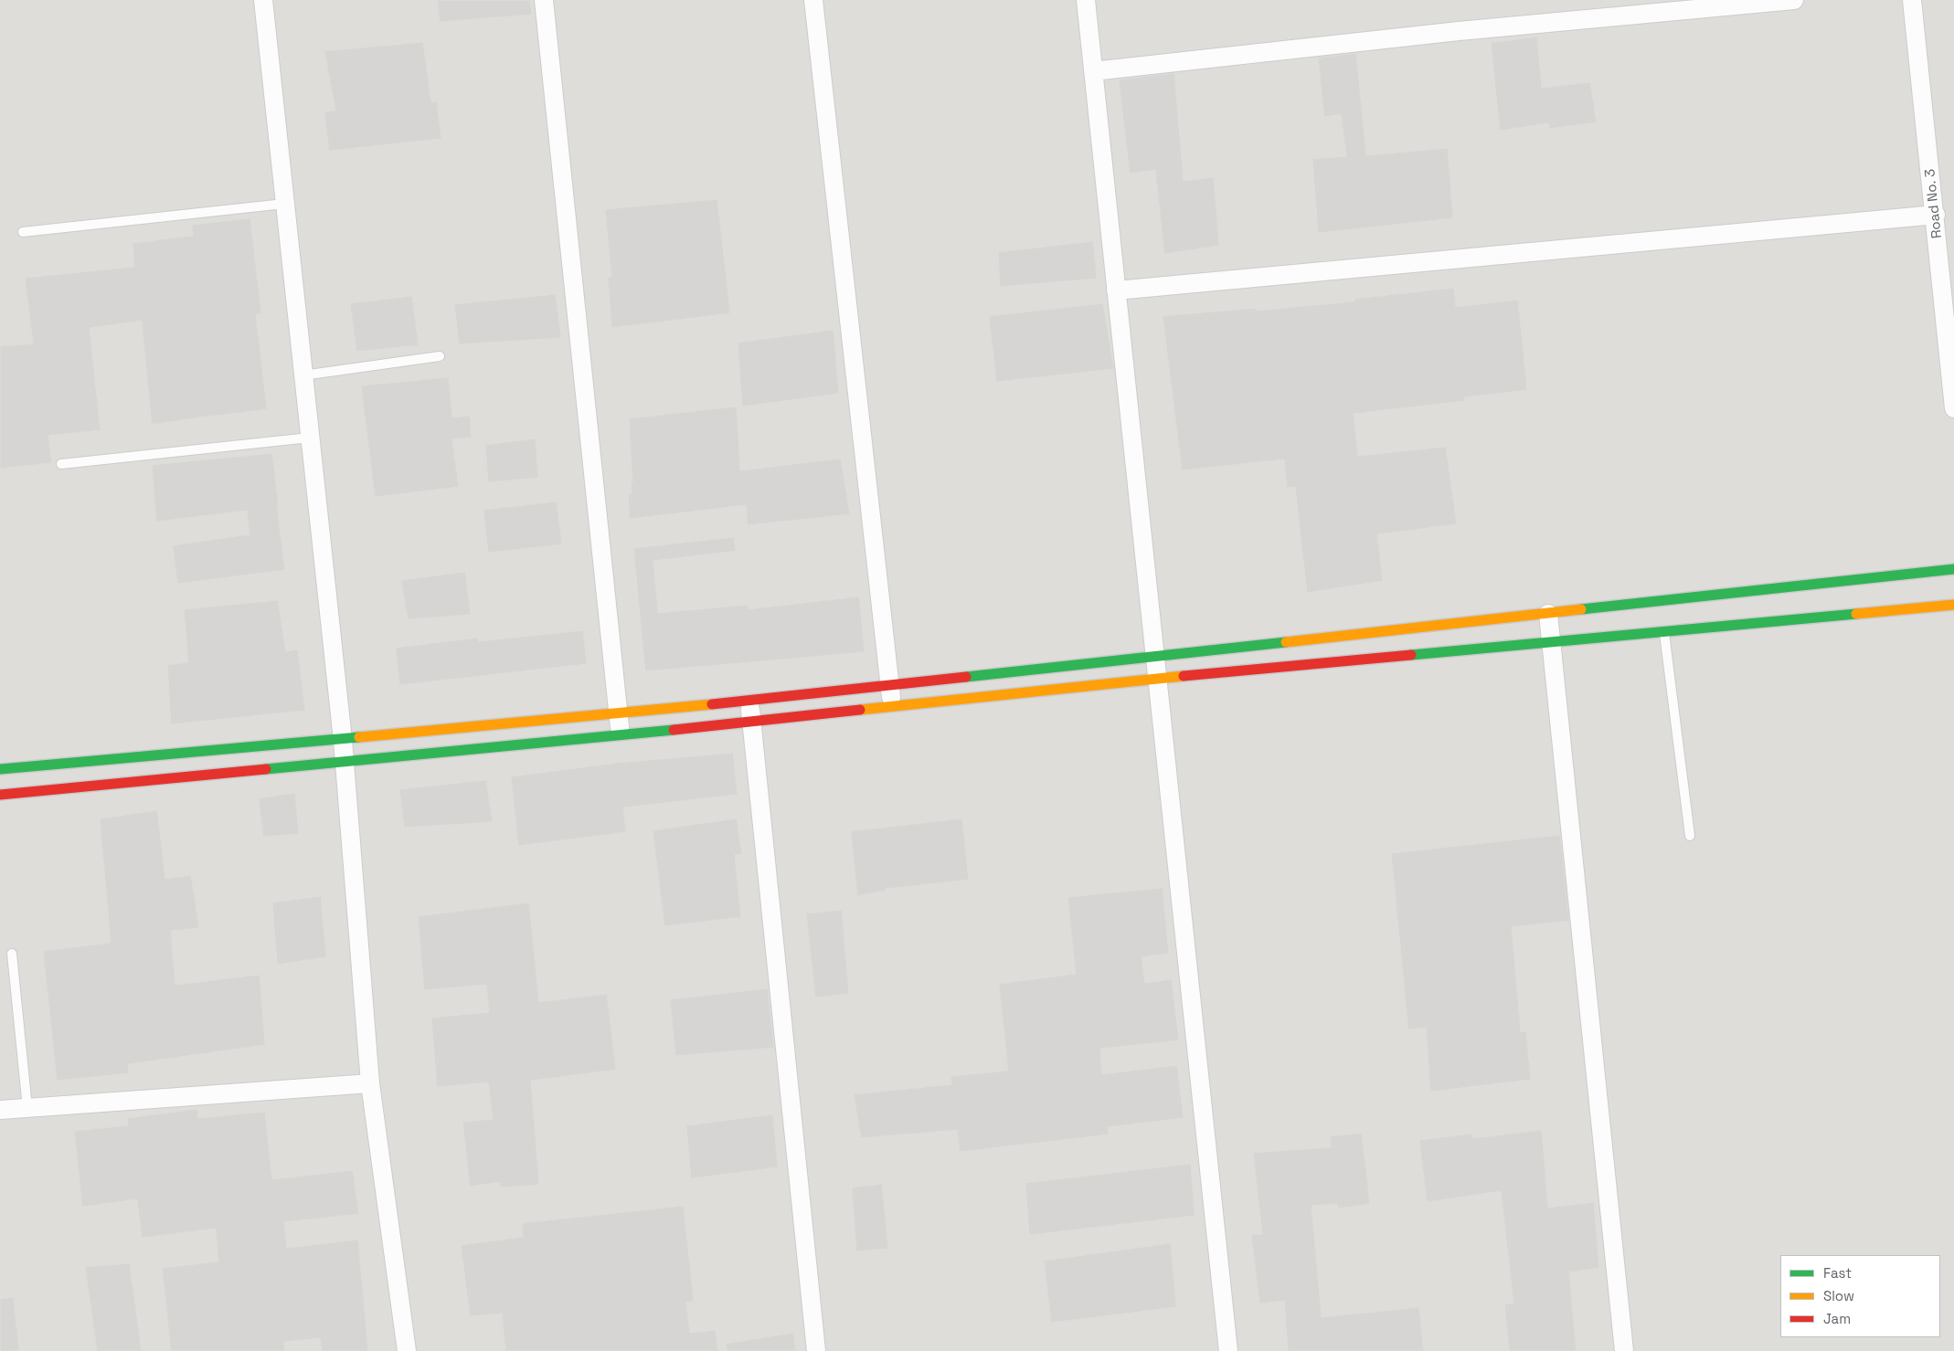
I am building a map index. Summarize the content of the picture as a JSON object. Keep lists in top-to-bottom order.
{
  "streets": {
    "street": ["Road No. 3"]
  },
  "legend": ["Fast", "Slow", "Jam"]
}
